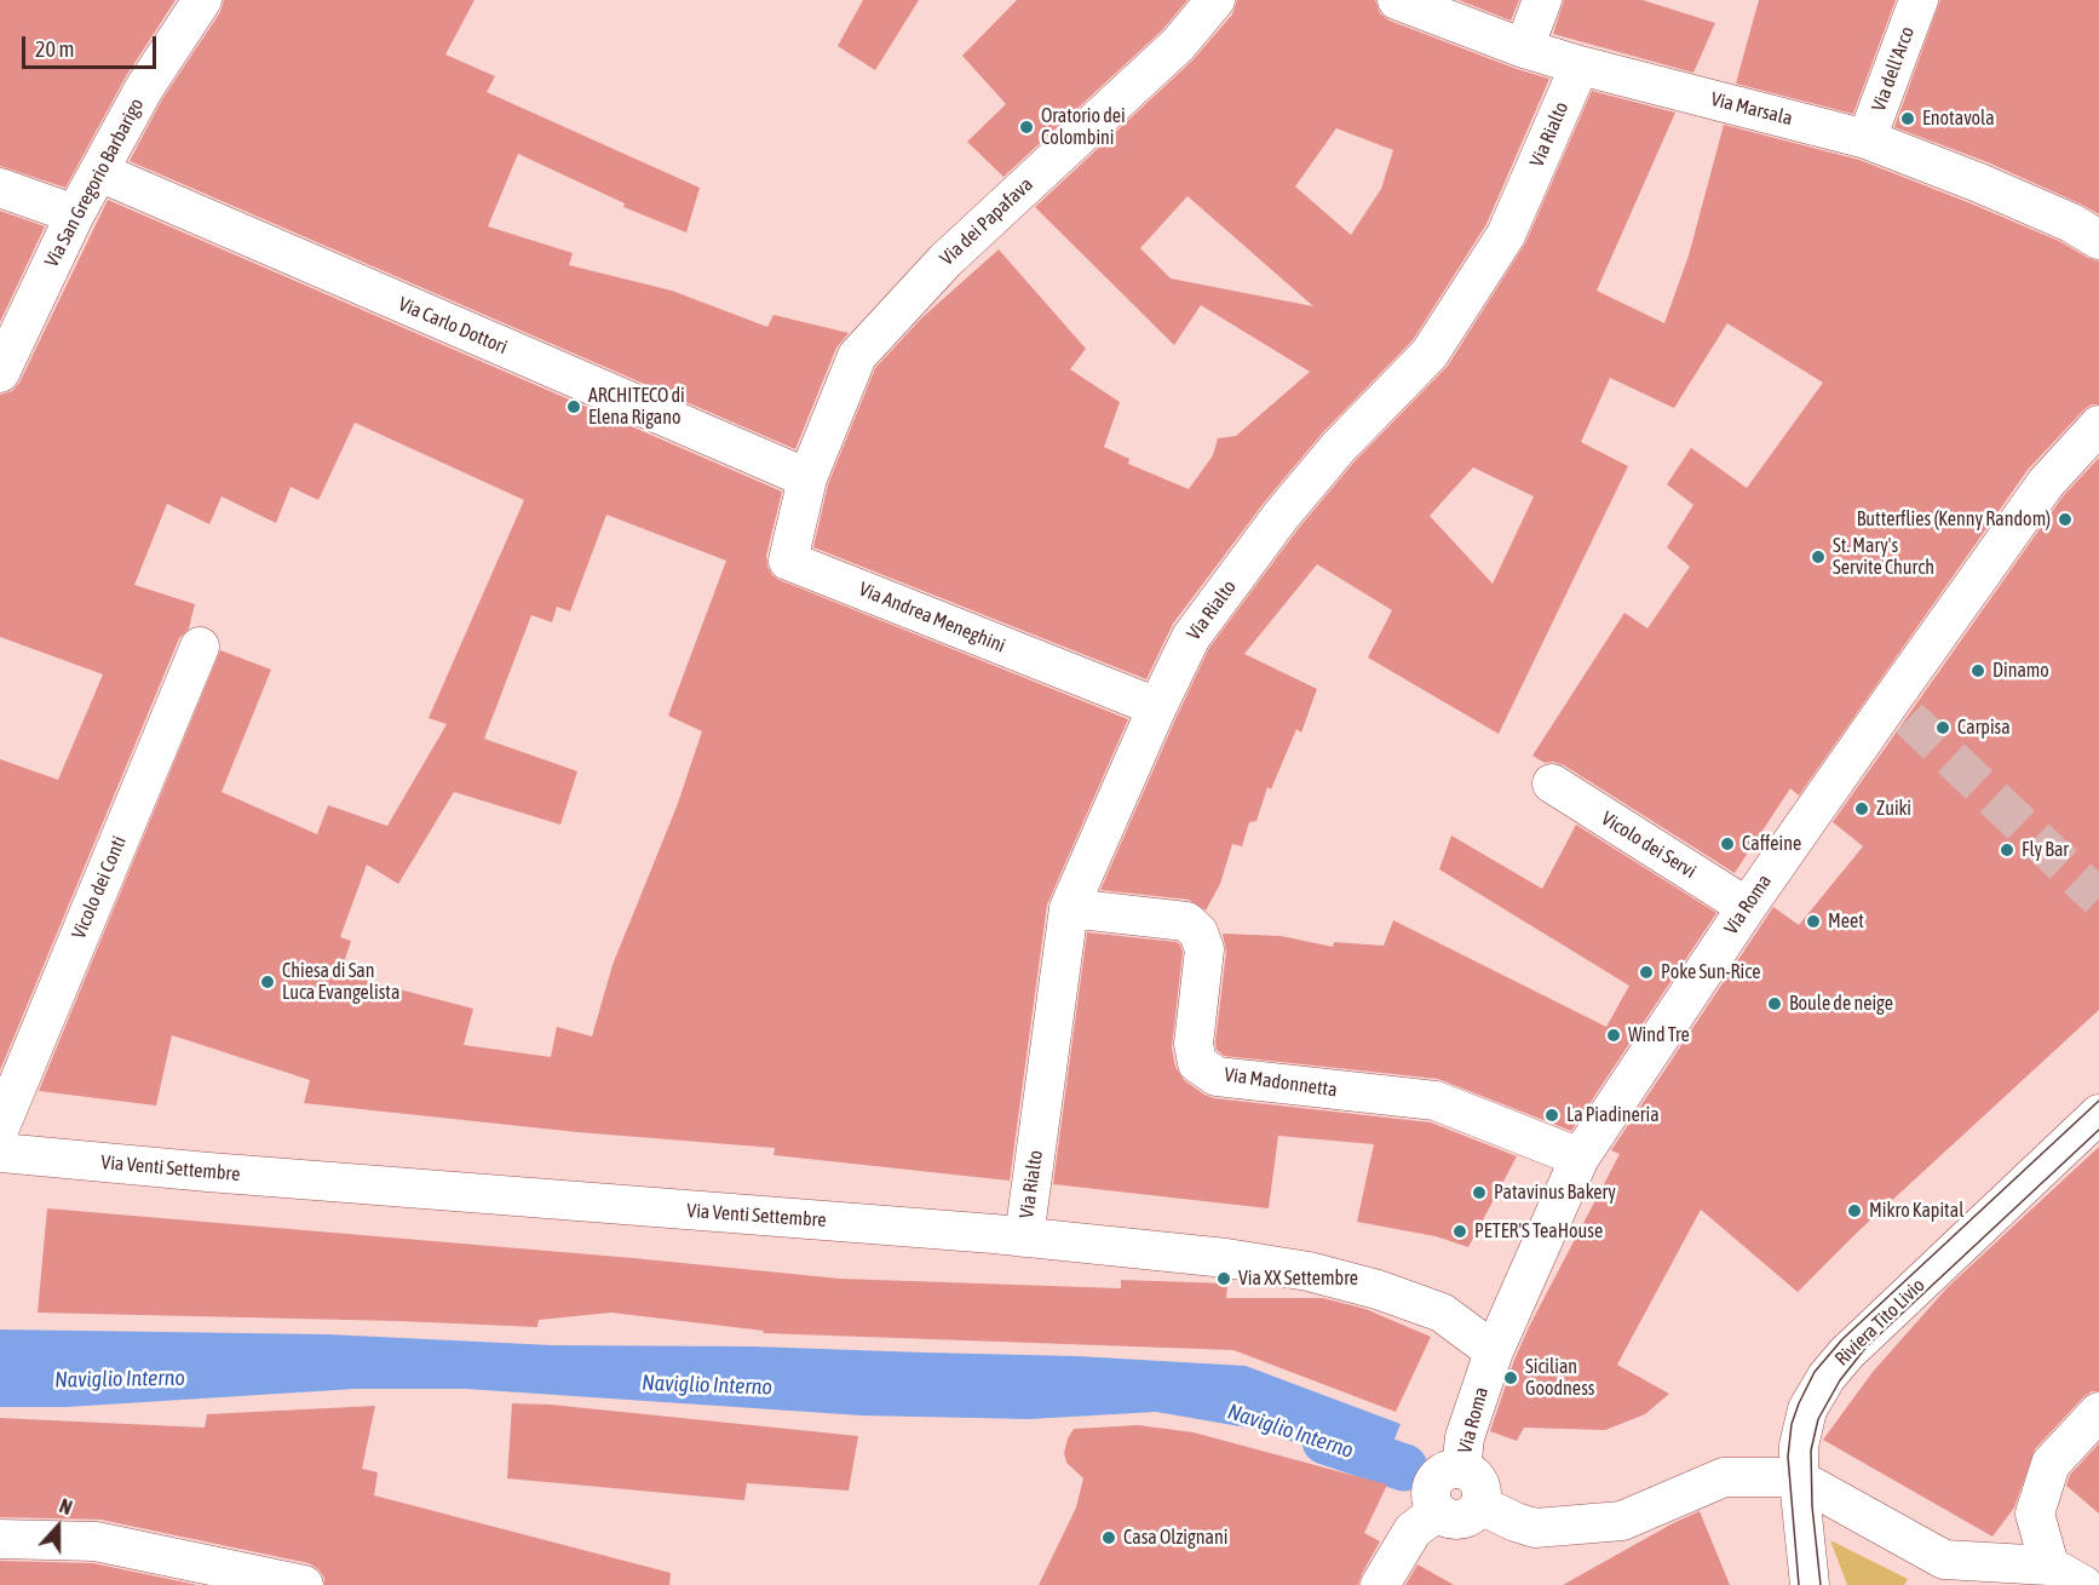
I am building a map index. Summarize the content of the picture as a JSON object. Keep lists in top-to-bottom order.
{
  "streets": {
    "street": [
      "Via dell'Arco",
      "Via Marsala",
      "Via Rialto",
      "Via San Gregorio Barbarigo",
      "Via dei Papafava",
      "Via Carlo Dottori",
      "Via Andrea Meneghini",
      "Vicolo dei Servi",
      "Vicolo dei Conti",
      "Via Roma",
      "Via Madonnetta",
      "Via Venti Settembre",
      "Riviera Tito Livio"
    ]
  },
  "crossings": [
    ["Via dell'Arco", "Via Marsala"],
    ["Via Marsala", "Via Rialto"],
    ["Via Rialto", "Via Andrea Meneghini"],
    ["Via Rialto", "Via Madonnetta"],
    ["Via Rialto", "Via Venti Settembre"],
    ["Via San Gregorio Barbarigo", "Via Carlo Dottori"],
    ["Via dei Papafava", "Via Carlo Dottori"],
    ["Via dei Papafava", "Via Andrea Meneghini"],
    ["Via Carlo Dottori", "Via Andrea Meneghini"],
    ["Vicolo dei Servi", "Via Roma"],
    ["Via Roma", "Via Madonnetta"],
    ["Via Roma", "Via Venti Settembre"]
  ],
  "water": ["Naviglio Interno"],
  "places": [
    "Enotavola",
    "Oratorio dei Colombini",
    "ARCHITECO di Elena Rigano",
    "Butterflies (Kenny Random)",
    "St. Mary's Servite Church",
    "Dinamo",
    "Carpisa",
    "Zuiki",
    "Caffeine",
    "Fly Bar",
    "Meet",
    "Poke Sun-Rice",
    "Chiesa di San Luca Evangelista",
    "Boule de neige",
    "Wind Tre",
    "La Piadineria",
    "Patavinus Bakery",
    "Mikro Kapital",
    "PETER'S TeaHouse",
    "Via XX Settembre",
    "Sicilian Goodness",
    "Casa Olzignani"
  ],
  "scale_bar": "20 m",
  "north": "top"
}
